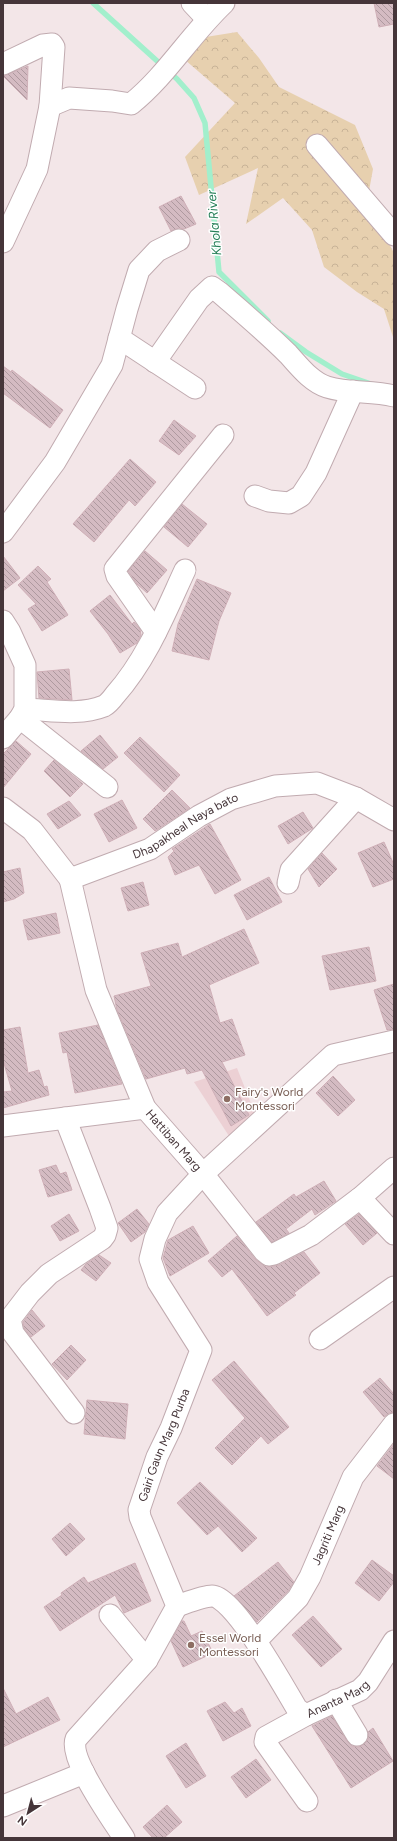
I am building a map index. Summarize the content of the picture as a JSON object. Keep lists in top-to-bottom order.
{
  "streets": {
    "street": [
      "Dhapakheal Naya bato",
      "Hattiban Marg",
      "Gairi Gaun Marg Purba",
      "Jagriti Marg",
      "Ananta Marg"
    ]
  },
  "crossings": [
    ["Hattiban Marg", "Gairi Gaun Marg Purba"],
    ["Gairi Gaun Marg Purba", "Ananta Marg"],
    ["Jagriti Marg", "Ananta Marg"]
  ],
  "water": ["Khola River"],
  "places": ["Fairy's World Montessori", "Essel World Montessori"],
  "north": "bottom left"
}
